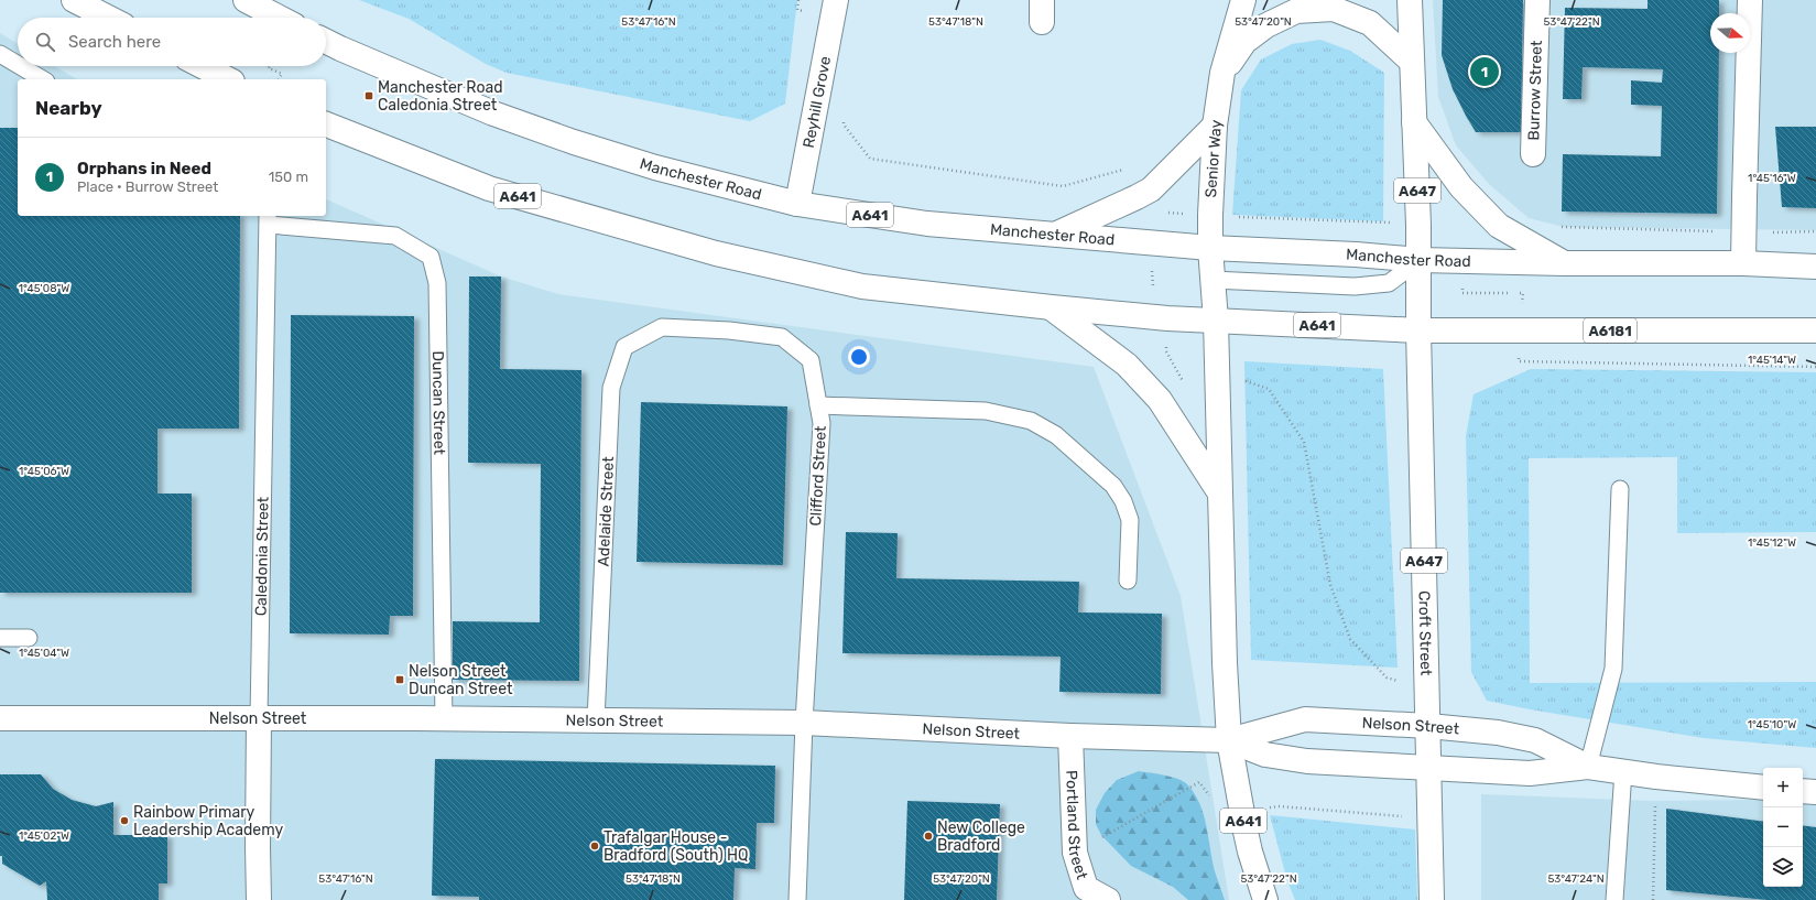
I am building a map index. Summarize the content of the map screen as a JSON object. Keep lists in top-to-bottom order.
{
  "streets": {
    "main road": [
      "Burrow Street",
      "Reyhill Grove",
      "Senior Way",
      "Manchester Road",
      "A647",
      "A641",
      "A6181",
      "Caledonia Street",
      "Croft Street",
      "Nelson Street",
      "Portland Street"
    ],
    "lane": ["Duncan Street", "Clifford Street", "Adelaide Street"]
  },
  "crossings": [
    ["Reyhill Grove", "Manchester Road"],
    ["Senior Way", "Manchester Road"],
    ["Senior Way", "A641"],
    ["Manchester Road", "A647"],
    ["Manchester Road", "Croft Street"],
    ["A647", "Croft Street"],
    ["A641", "A6181"],
    ["A641", "Croft Street"],
    ["A641", "Nelson Street"],
    ["A6181", "Croft Street"],
    ["Duncan Street", "Caledonia Street"],
    ["Duncan Street", "Nelson Street"],
    ["Clifford Street", "Adelaide Street"],
    ["Clifford Street", "Nelson Street"],
    ["Adelaide Street", "Nelson Street"],
    ["Caledonia Street", "Nelson Street"],
    ["Croft Street", "Nelson Street"],
    ["Nelson Street", "Portland Street"]
  ],
  "places": {
    "transit": ["Manchester Road Caledonia Street", "Nelson Street Duncan Street"],
    "other": ["Rainbow Primary Leadership Academy", "New College Bradford", "Trafalgar House - Bradford (South) HQ"]
  },
  "north": "right",
  "page": {
    "search": "Search here",
    "pins": "1",
    "heading": "Nearby",
    "list": [
      {
        "mark": "1",
        "name": "Orphans in Need",
        "note": "Place · Burrow Street",
        "value": "150 m"
      }
    ],
    "map_buttons": ["+", "−"]
  },
  "coordinates": [
    "53°47'16\"N",
    "53°47'18\"N",
    "53°47'20\"N",
    "53°47'22\"N",
    "1°45'16\"W",
    "1°45'08\"W",
    "1°45'14\"W",
    "1°45'06\"W",
    "1°45'12\"W",
    "1°45'04\"W",
    "1°45'10\"W",
    "1°45'02\"W",
    "53°47'24\"N"
  ]
}
